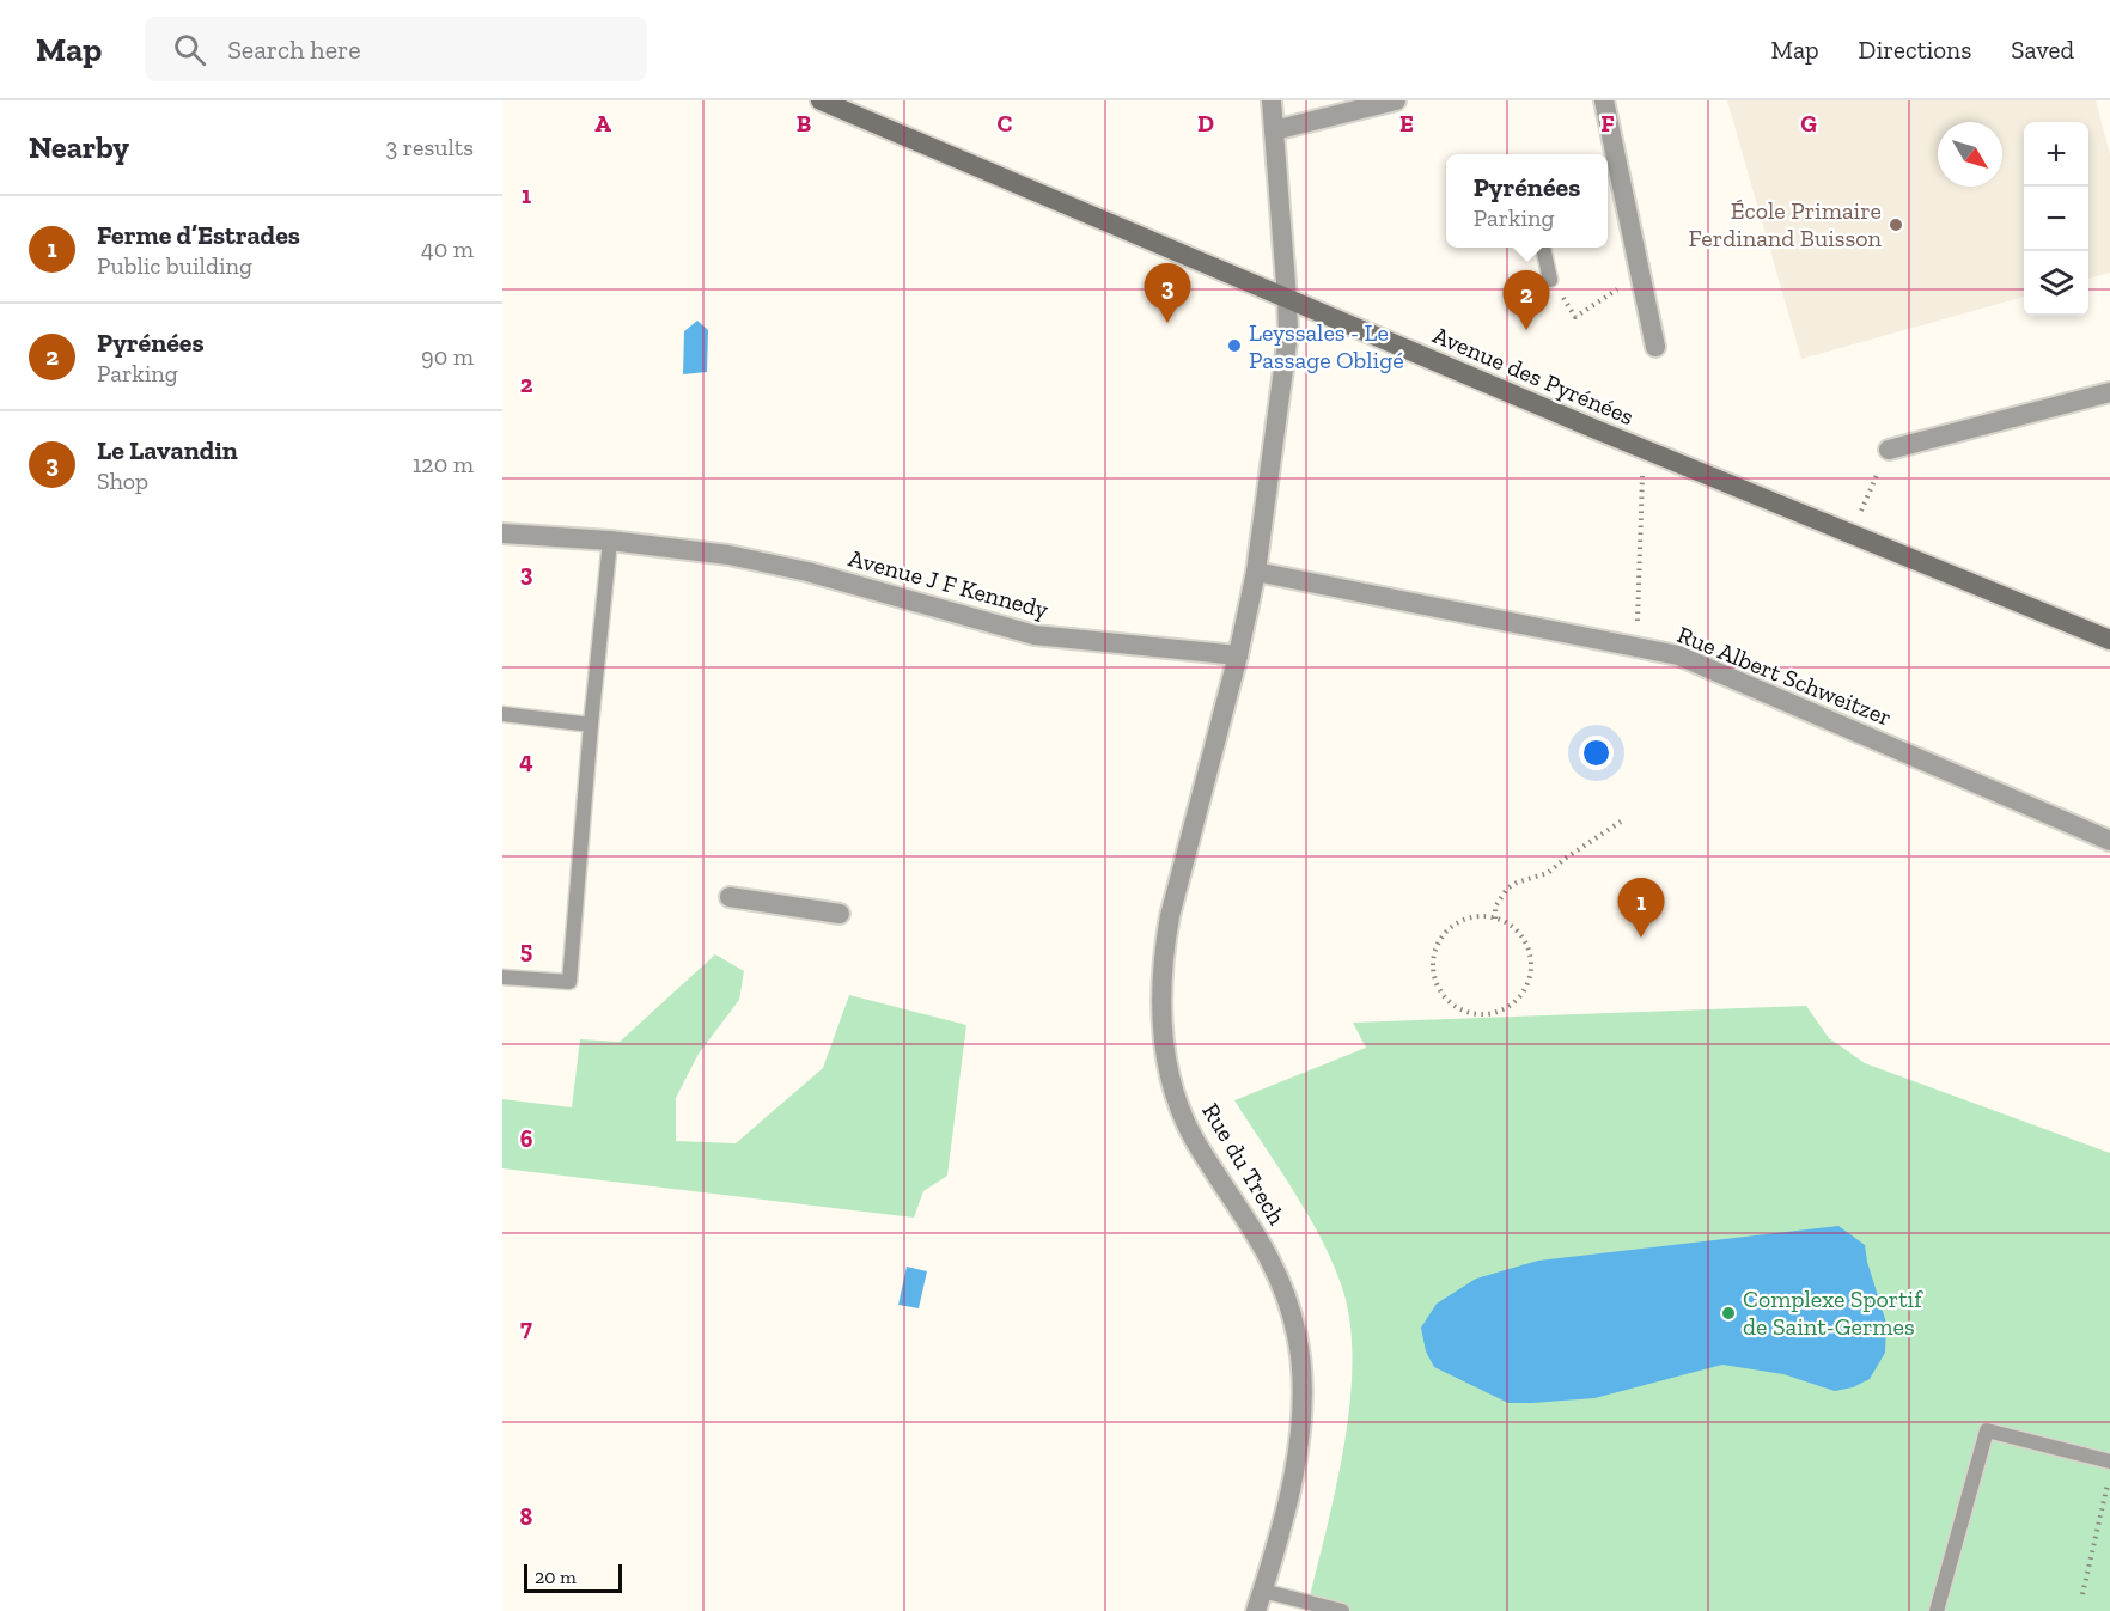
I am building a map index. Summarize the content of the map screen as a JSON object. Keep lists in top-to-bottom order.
{
  "streets": {
    "main road": ["Avenue des Pyrénées"],
    "street": ["Avenue J F Kennedy", "Rue Albert Schweitzer", "Rue du Trech"]
  },
  "crossings": [
    ["Avenue J F Kennedy", "Rue du Trech"]
  ],
  "places": ["École Primaire Ferdinand Buisson", "Leyssales - Le Passage Obligé", "Complexe Sportif de Saint-Germes"],
  "scale_bar": "20 m",
  "north": "bottom right",
  "page": {
    "header": "Map",
    "search": "Search here",
    "nav": ["Map", "Directions", "Saved"],
    "heading": ["Nearby", "3 results"],
    "map_buttons": ["+", "−"],
    "popup": ["Pyrénées", "Parking"],
    "list": [
      {
        "mark": "1",
        "name": "Ferme d’Estrades",
        "note": "Public building",
        "value": "40 m"
      },
      {
        "mark": "2",
        "name": "Pyrénées",
        "note": "Parking",
        "value": "90 m"
      },
      {
        "mark": "3",
        "name": "Le Lavandin",
        "note": "Shop",
        "value": "120 m"
      }
    ],
    "pins": ["3", "2", "1"],
    "scale": "20 m"
  },
  "grid": {
    "columns": [
      "A",
      "B",
      "C",
      "D",
      "E",
      "F",
      "G"
    ],
    "rows": [
      "1",
      "2",
      "3",
      "4",
      "5",
      "6",
      "7",
      "8"
    ]
  }
}
